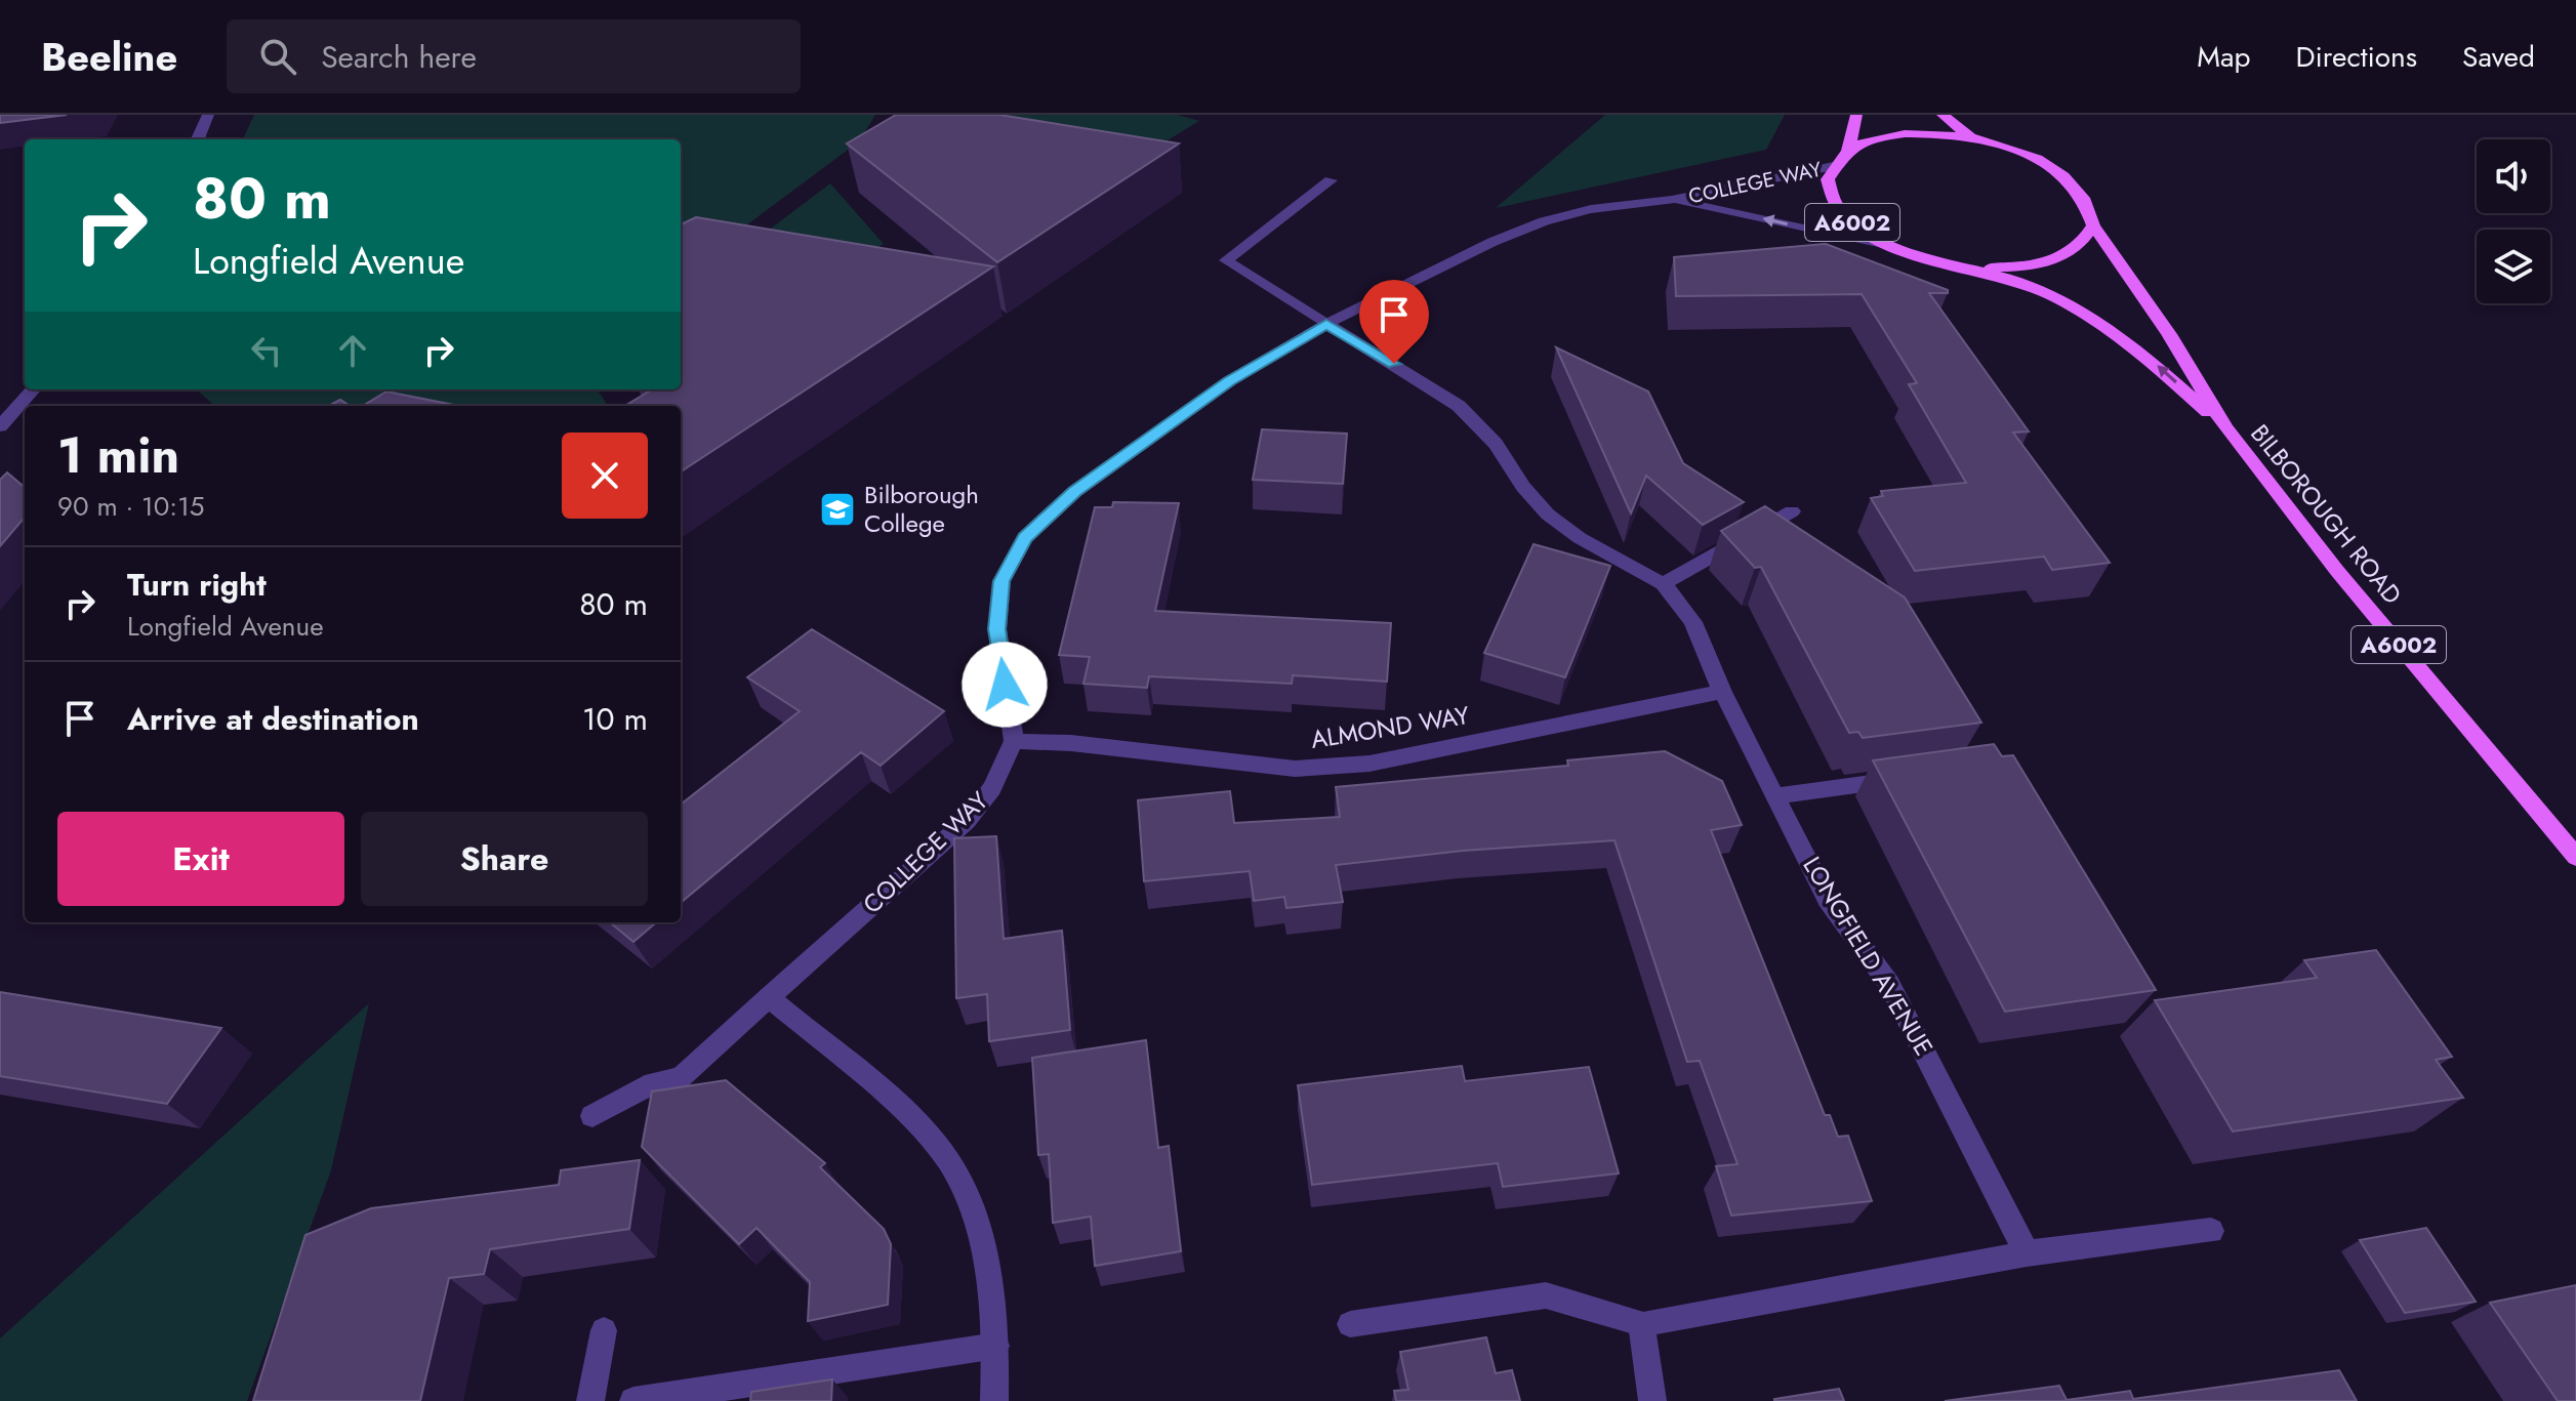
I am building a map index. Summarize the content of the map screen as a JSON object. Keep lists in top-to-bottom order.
{
  "streets": {
    "main road": ["A6002", "BILBOROUGH ROAD"],
    "street": ["COLLEGE WAY", "ALMOND WAY", "LONGFIELD AVENUE"]
  },
  "crossings": [
    ["COLLEGE WAY", "BILBOROUGH ROAD"],
    ["COLLEGE WAY", "ALMOND WAY"],
    ["COLLEGE WAY", "LONGFIELD AVENUE"],
    ["ALMOND WAY", "LONGFIELD AVENUE"]
  ],
  "places": {
    "school or university": ["Bilborough College"]
  },
  "page": {
    "header": "Beeline",
    "search": "Search here",
    "nav": ["Map", "Directions", "Saved"],
    "turn": ["80 m", "Longfield Avenue"],
    "heading": ["1 min", "90 m · 10:15"],
    "list": [
      {
        "name": "Turn right",
        "note": "Longfield Avenue",
        "value": "80 m"
      },
      {
        "name": "Arrive at destination",
        "value": "10 m"
      }
    ],
    "buttons": ["Exit", "Share"]
  }
}
